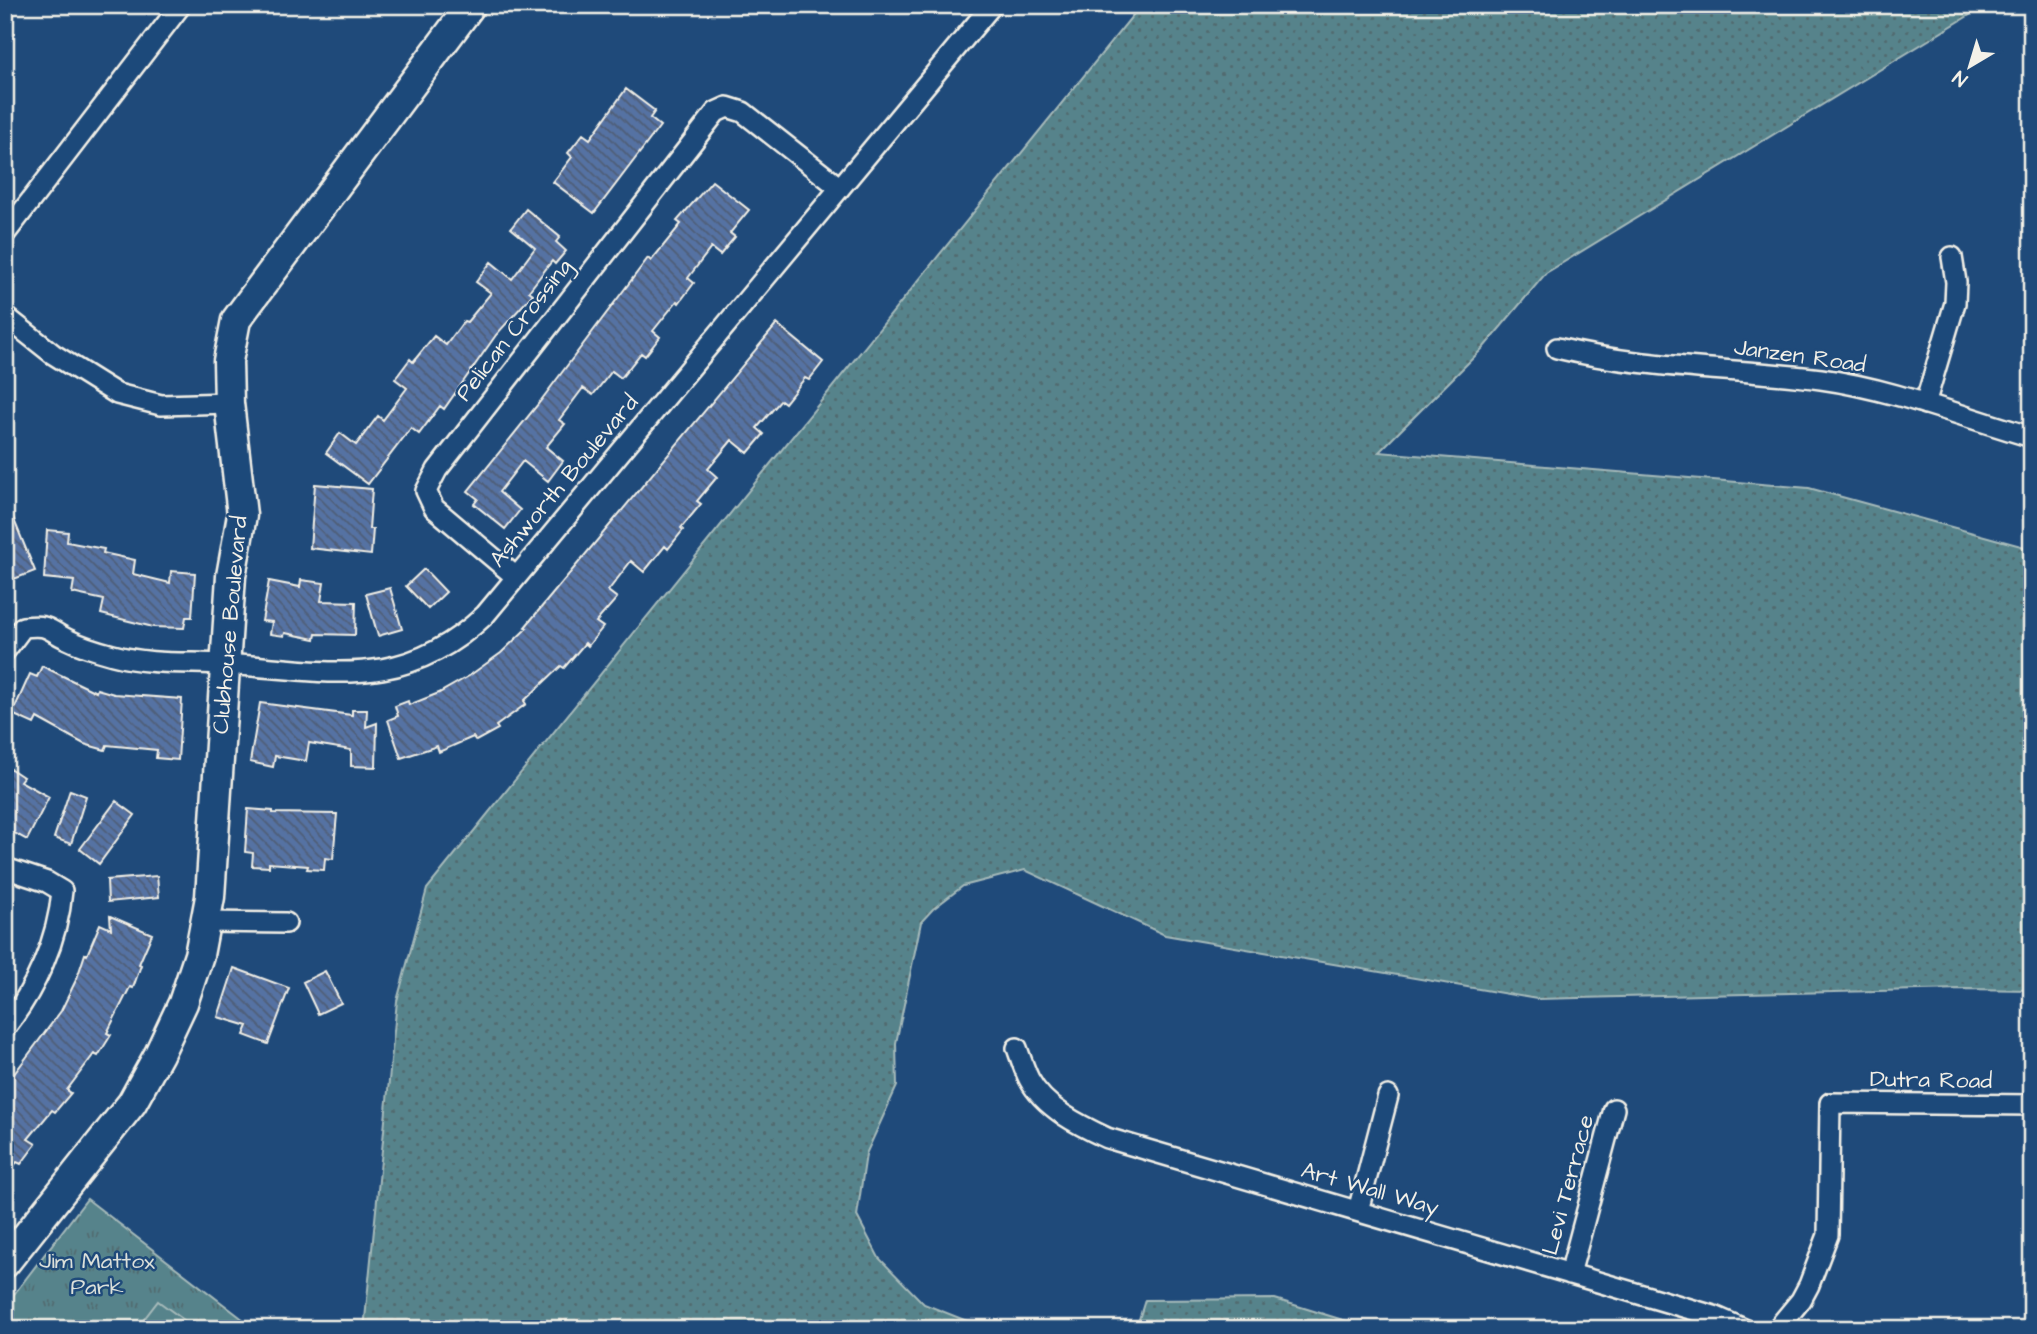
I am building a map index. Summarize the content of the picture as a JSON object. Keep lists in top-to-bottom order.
{
  "streets": {
    "street": [
      "Pelican Crossing",
      "Janzen Road",
      "Ashworth Boulevard",
      "Clubhouse Boulevard",
      "Dutra Road",
      "Levi Terrace",
      "Art Wall Way"
    ]
  },
  "crossings": [
    ["Pelican Crossing", "Ashworth Boulevard"],
    ["Ashworth Boulevard", "Clubhouse Boulevard"],
    ["Levi Terrace", "Art Wall Way"]
  ],
  "parks": ["Jim Mattox Park"],
  "north": "bottom left"
}
